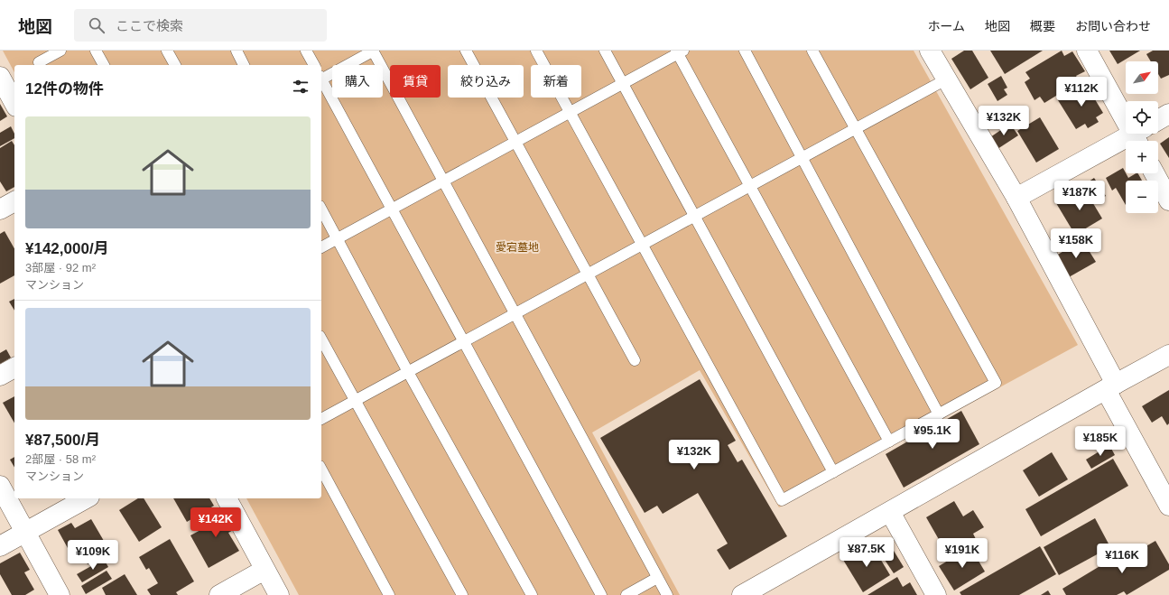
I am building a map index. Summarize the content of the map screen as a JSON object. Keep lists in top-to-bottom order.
{
  "parks": ["愛宕墓地"],
  "north": "top right",
  "page": {
    "header": "地図",
    "search": "ここで検索",
    "nav": [
      "ホーム",
      "地図",
      "概要",
      "お問い合わせ"
    ],
    "map_buttons": ["+", "−"],
    "chip": [
      "購入",
      "賃貸",
      "絞り込み",
      "新着"
    ],
    "heading": "12件の物件",
    "price": [
      "¥112K",
      "¥132K",
      "¥187K",
      "¥158K",
      "¥95.1K",
      "¥185K",
      "¥132K",
      "¥142K",
      "¥87.5K",
      "¥191K",
      "¥109K",
      "¥116K"
    ],
    "list": [
      {
        "name": "¥142,000/月",
        "note": "3部屋 · 92 m² · マンション"
      },
      {
        "name": "¥87,500/月",
        "note": "2部屋 · 58 m² · マンション"
      }
    ]
  }
}
